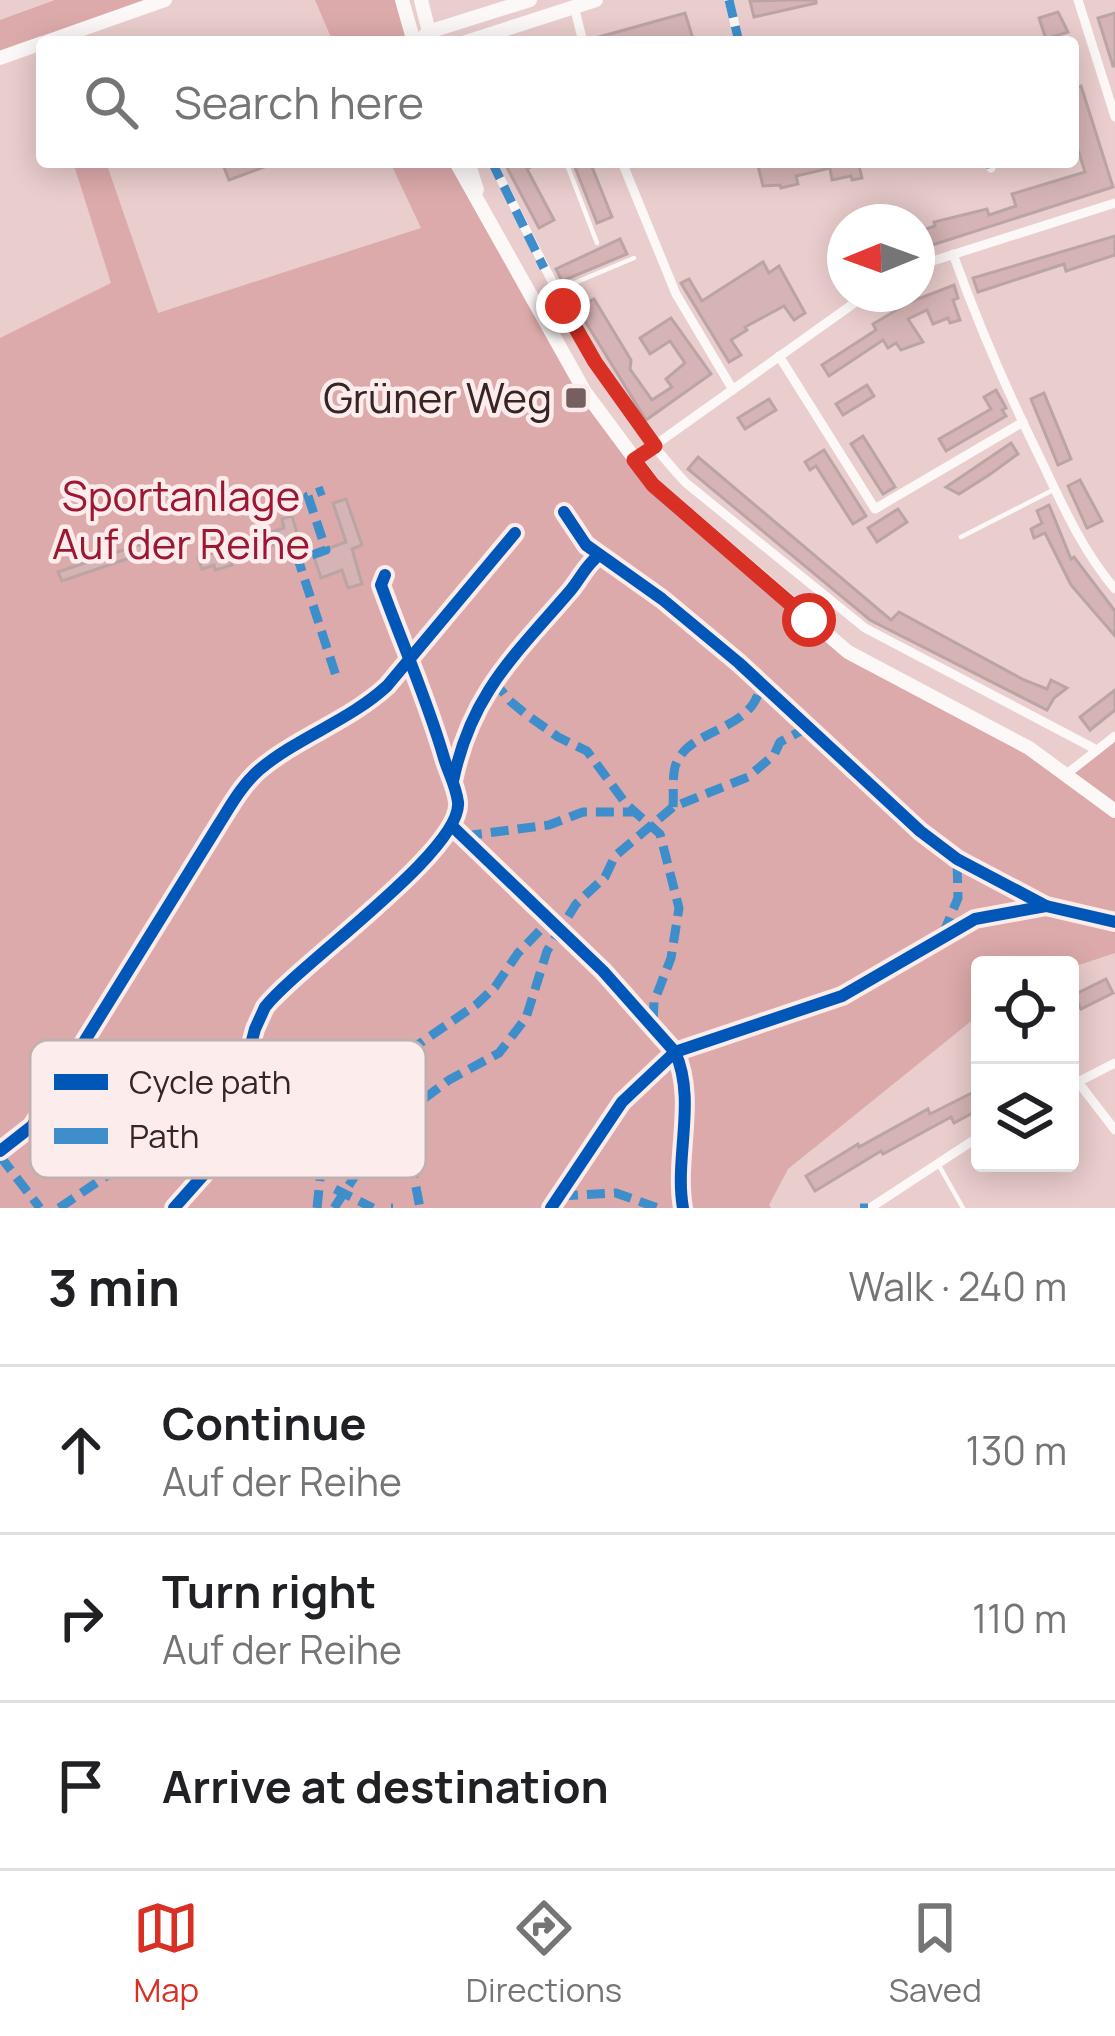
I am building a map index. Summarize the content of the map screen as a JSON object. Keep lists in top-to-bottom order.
{
  "parks": ["Sportanlage Auf der Reihe"],
  "places": {
    "transit": ["Grüner Weg"]
  },
  "legend": ["Cycle path", "Path"],
  "north": "left",
  "page": {
    "search": "Search here",
    "heading": ["3 min", "Walk · 240 m"],
    "list": [
      ["Continue", "Auf der Reihe", "130 m"],
      ["Turn right", "Auf der Reihe", "110 m"],
      "Arrive at destination"
    ],
    "nav": ["Map", "Directions", "Saved"]
  }
}
